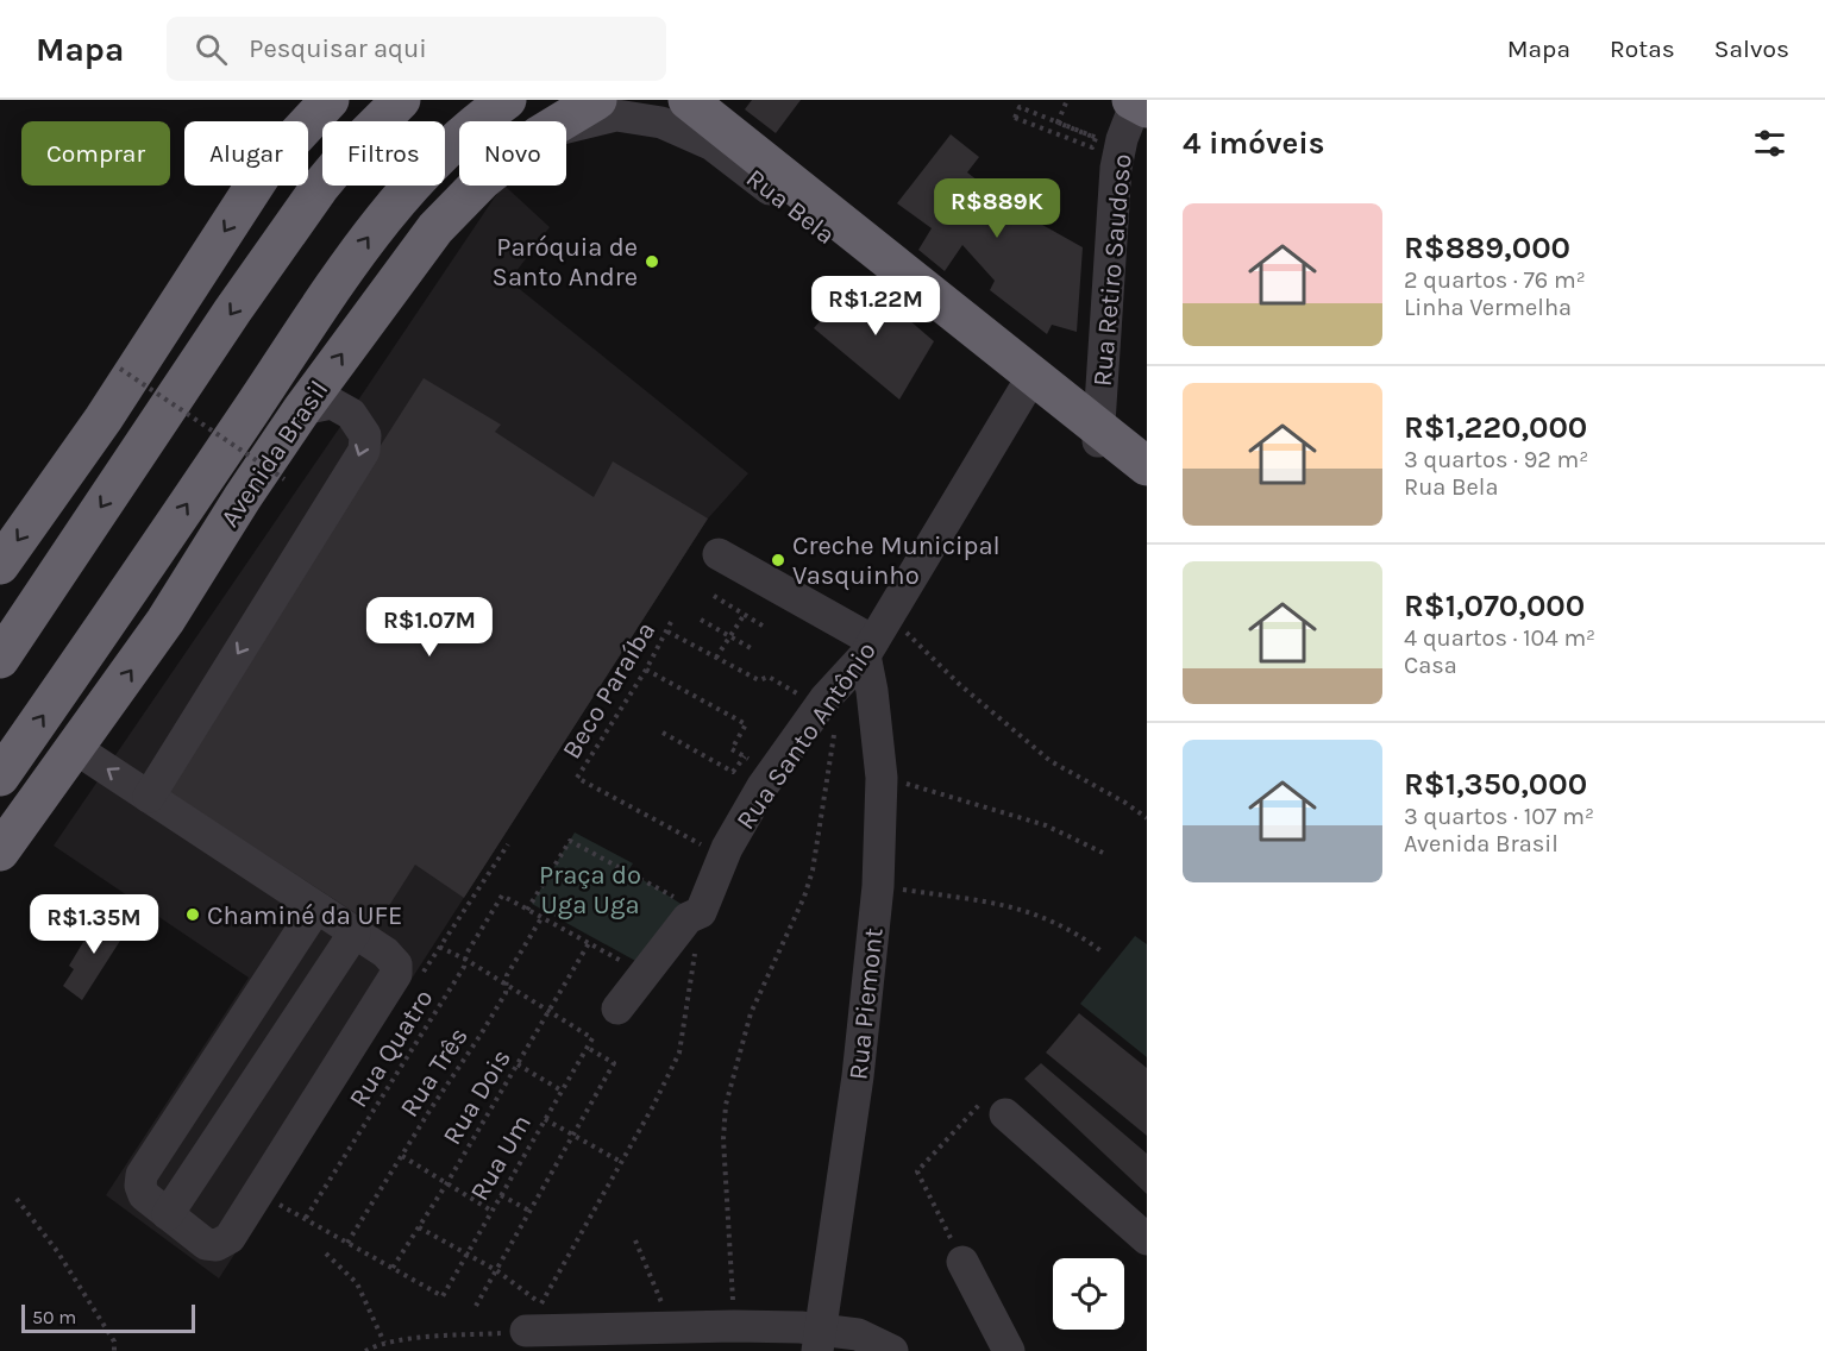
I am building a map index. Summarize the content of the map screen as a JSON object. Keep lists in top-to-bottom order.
{
  "streets": {
    "highway": ["Avenida Brasil"],
    "street": [
      "Rua Bela",
      "Rua Retiro Saudoso",
      "Rua Santo Antônio",
      "Rua Piemont"
    ],
    "path": [
      "Beco Paraíba",
      "Rua Quatro",
      "Rua Três",
      "Rua Dois",
      "Rua Um"
    ]
  },
  "crossings": [
    ["Rua Bela", "Rua Retiro Saudoso"],
    ["Rua Bela", "Rua Santo Antônio"],
    ["Beco Paraíba", "Rua Santo Antônio"],
    ["Rua Santo Antônio", "Rua Piemont"],
    ["Rua Dois", "Rua Um"]
  ],
  "parks": ["Praça do Uga Uga"],
  "places": ["Paróquia de Santo Andre", "Creche Municipal Vasquinho", "Chaminé da UFE"],
  "scale_bar": "50 m",
  "page": {
    "header": "Mapa",
    "search": "Pesquisar aqui",
    "nav": ["Mapa", "Rotas", "Salvos"],
    "heading": "4 imóveis",
    "chip": [
      "Comprar",
      "Alugar",
      "Filtros",
      "Novo"
    ],
    "price": [
      "R$889K",
      "R$1.22M",
      "R$1.07M",
      "R$1.35M"
    ],
    "list": [
      {
        "name": "R$889,000",
        "note": "2 quartos · 76 m² · Linha Vermelha"
      },
      {
        "name": "R$1,220,000",
        "note": "3 quartos · 92 m² · Rua Bela"
      },
      {
        "name": "R$1,070,000",
        "note": "4 quartos · 104 m² · Casa"
      },
      {
        "name": "R$1,350,000",
        "note": "3 quartos · 107 m² · Avenida Brasil"
      }
    ],
    "scale": "50 m"
  }
}
